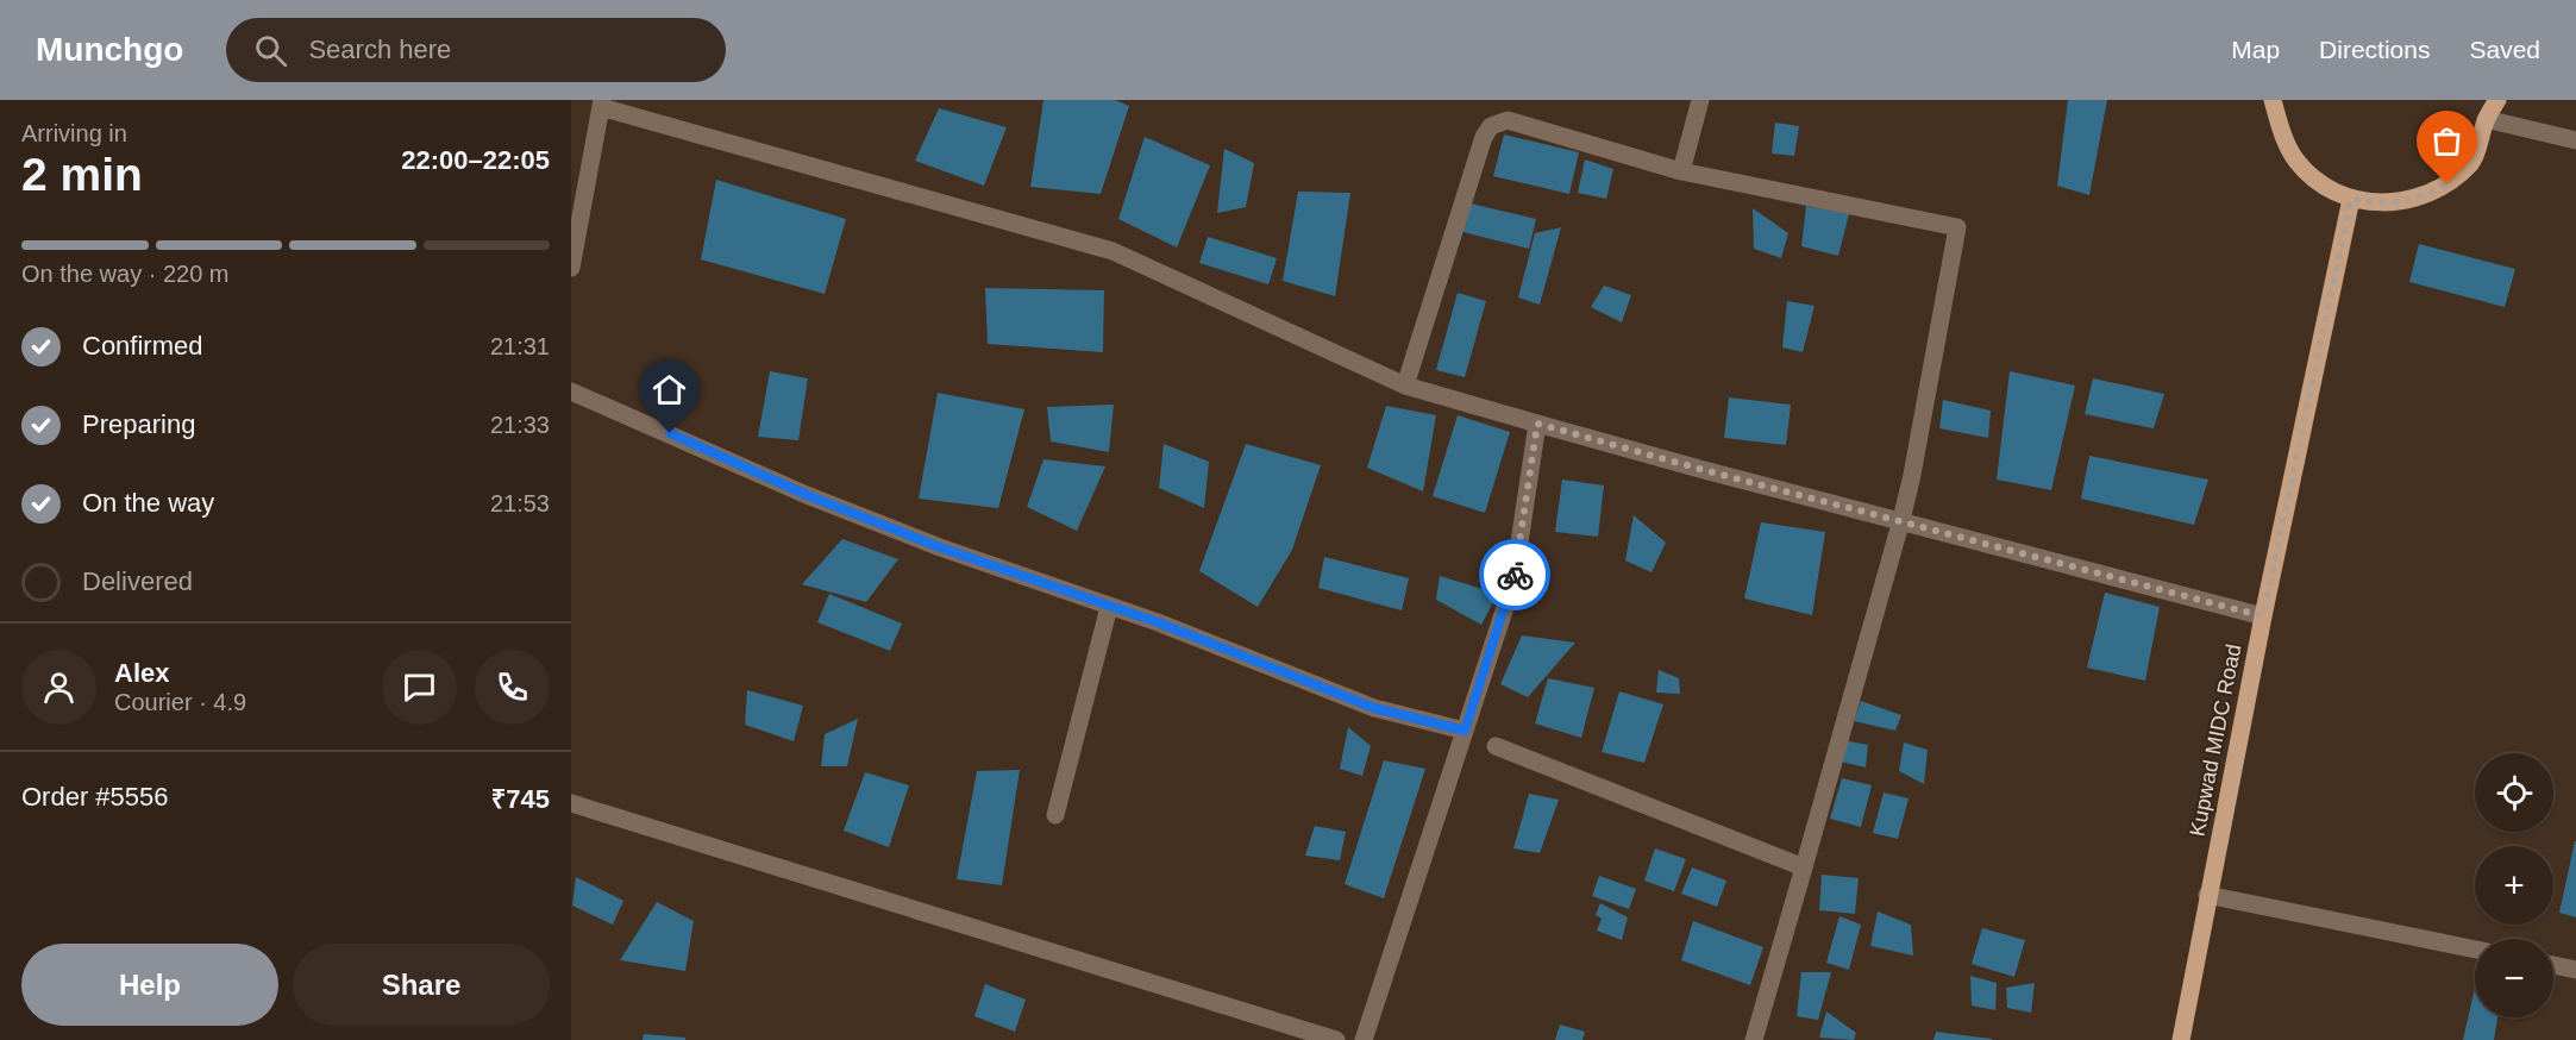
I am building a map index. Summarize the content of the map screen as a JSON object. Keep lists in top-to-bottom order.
{
  "streets": {
    "main road": ["Kupwad MIDC Road"]
  },
  "page": {
    "header": "Munchgo",
    "search": "Search here",
    "nav": ["Map", "Directions", "Saved"],
    "heading": ["2 min", "Arriving in", "22:00–22:05"],
    "panel": [
      "Alex",
      "Courier · 4.9",
      "Order #5556",
      "₹745"
    ],
    "bar": "On the way · 220 m",
    "list": [
      ["Confirmed", "21:31"],
      ["Preparing", "21:33"],
      ["On the way", "21:53"],
      "Delivered"
    ],
    "map_buttons": ["+", "−"],
    "buttons": ["Help", "Share"]
  }
}
